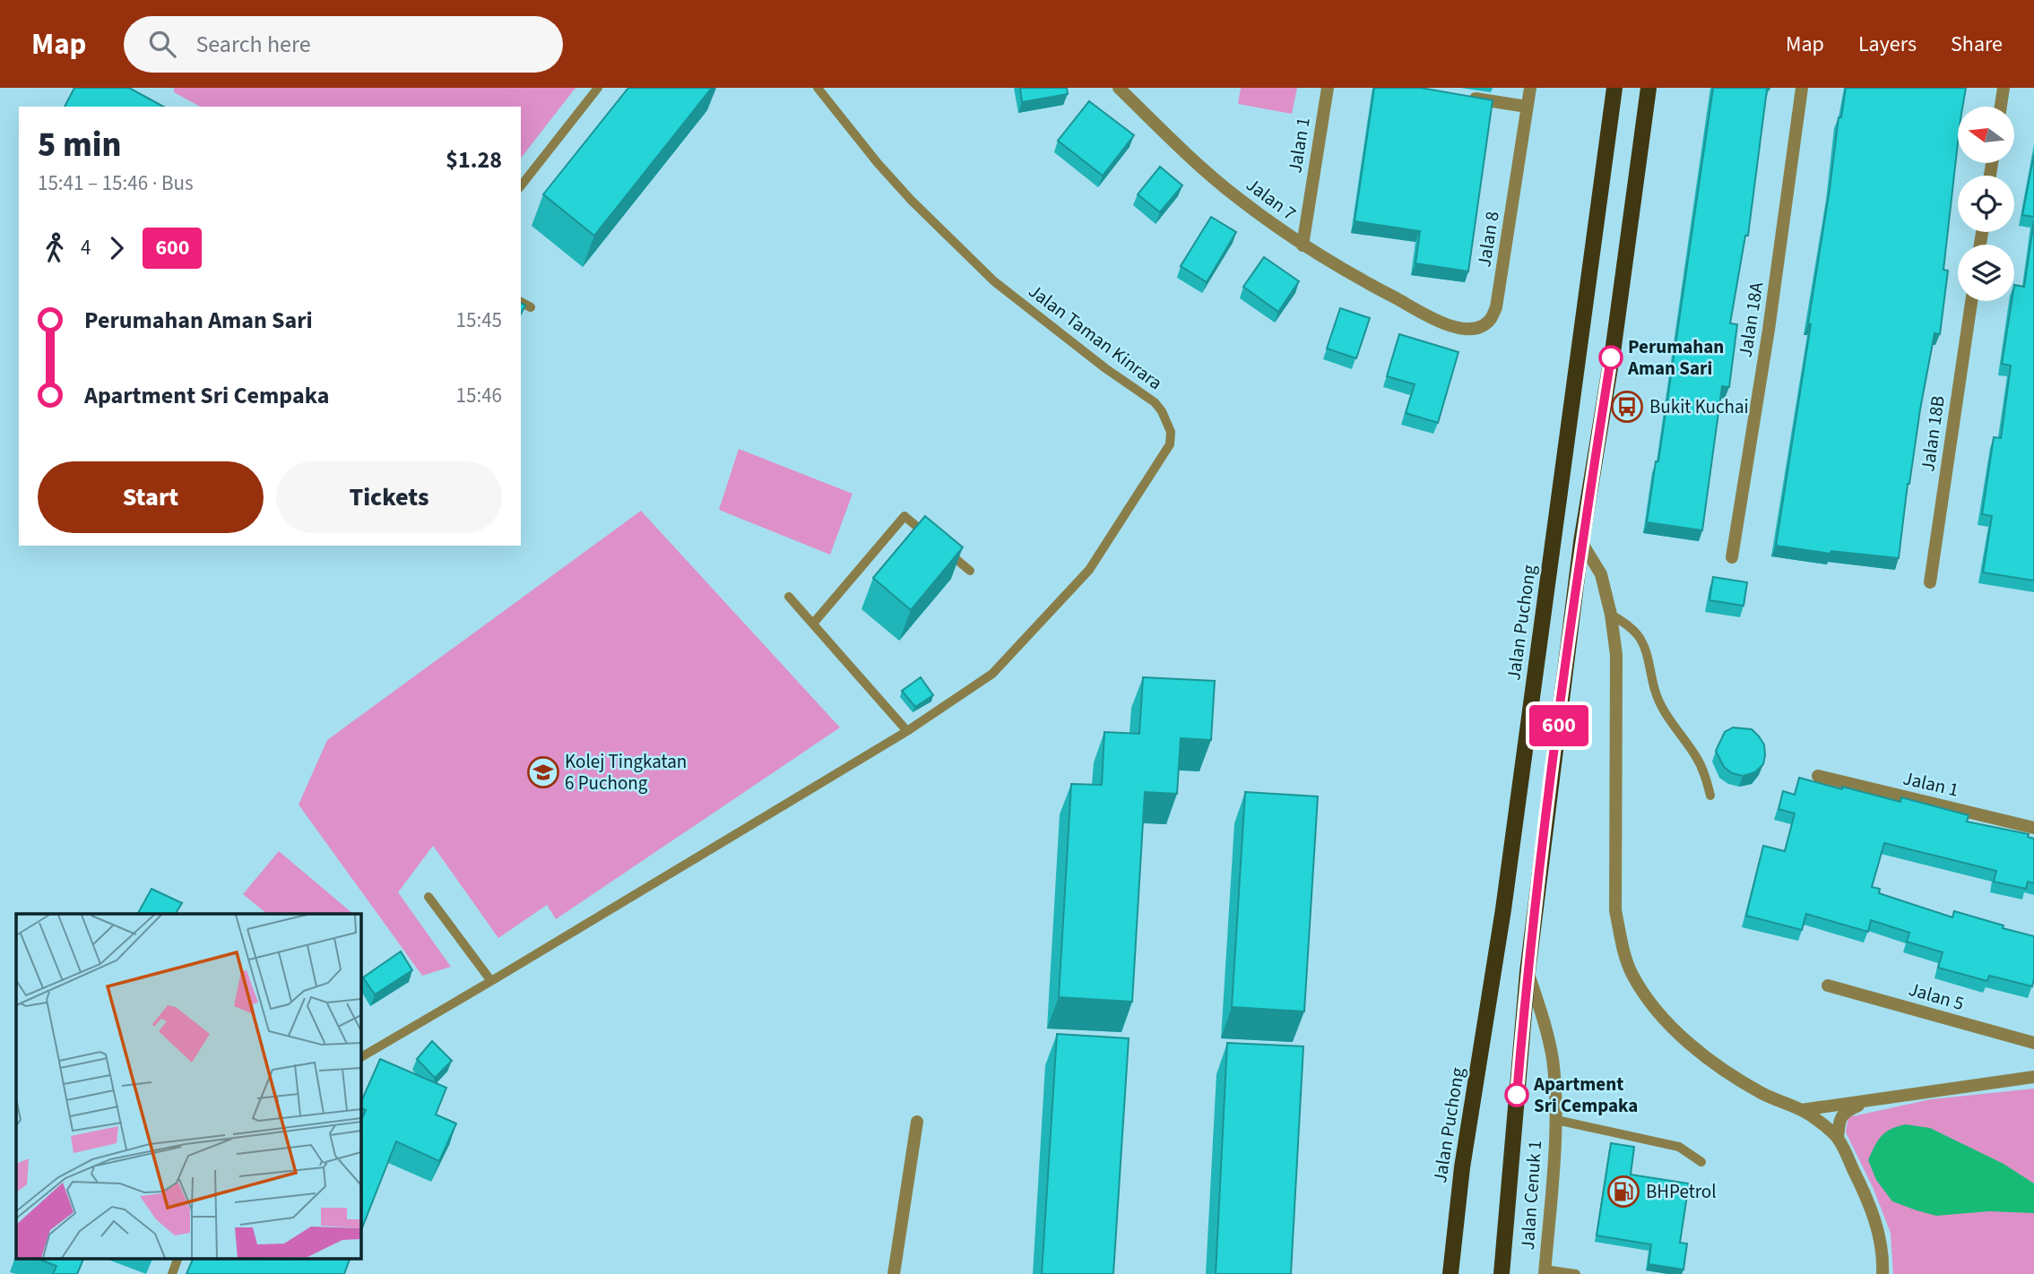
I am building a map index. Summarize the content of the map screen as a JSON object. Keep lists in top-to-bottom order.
{
  "streets": {
    "main road": ["Jalan Puchong"],
    "street": [
      "Jalan 1",
      "Jalan 7",
      "Jalan 8",
      "Jalan 18A",
      "Jalan 18B",
      "Jalan 5",
      "Jalan Cenuk 1"
    ],
    "lane": ["Jalan Taman Kinrara"]
  },
  "crossings": [
    ["Jalan 1", "Jalan 7"],
    ["Jalan 7", "Jalan 8"]
  ],
  "places": {
    "other": ["Perumahan Aman Sari", "Apartment Sri Cempaka"],
    "bus stop": ["Bukit Kuchai"],
    "school or university": ["Kolej Tingkatan 6 Puchong"],
    "fuel station": ["BHPetrol"]
  },
  "lines": ["bus line 600"],
  "north": "left",
  "page": {
    "header": "Map",
    "search": "Search here",
    "nav": ["Map", "Layers", "Share"],
    "on_map": "600",
    "heading": ["5 min", "15:41 – 15:46 · Bus", "$1.28"],
    "legs": ["4", "600"],
    "list": [
      {
        "name": "Perumahan Aman Sari",
        "value": "15:45"
      },
      {
        "name": "Apartment Sri Cempaka",
        "value": "15:46"
      }
    ],
    "buttons": ["Start", "Tickets"]
  }
}
